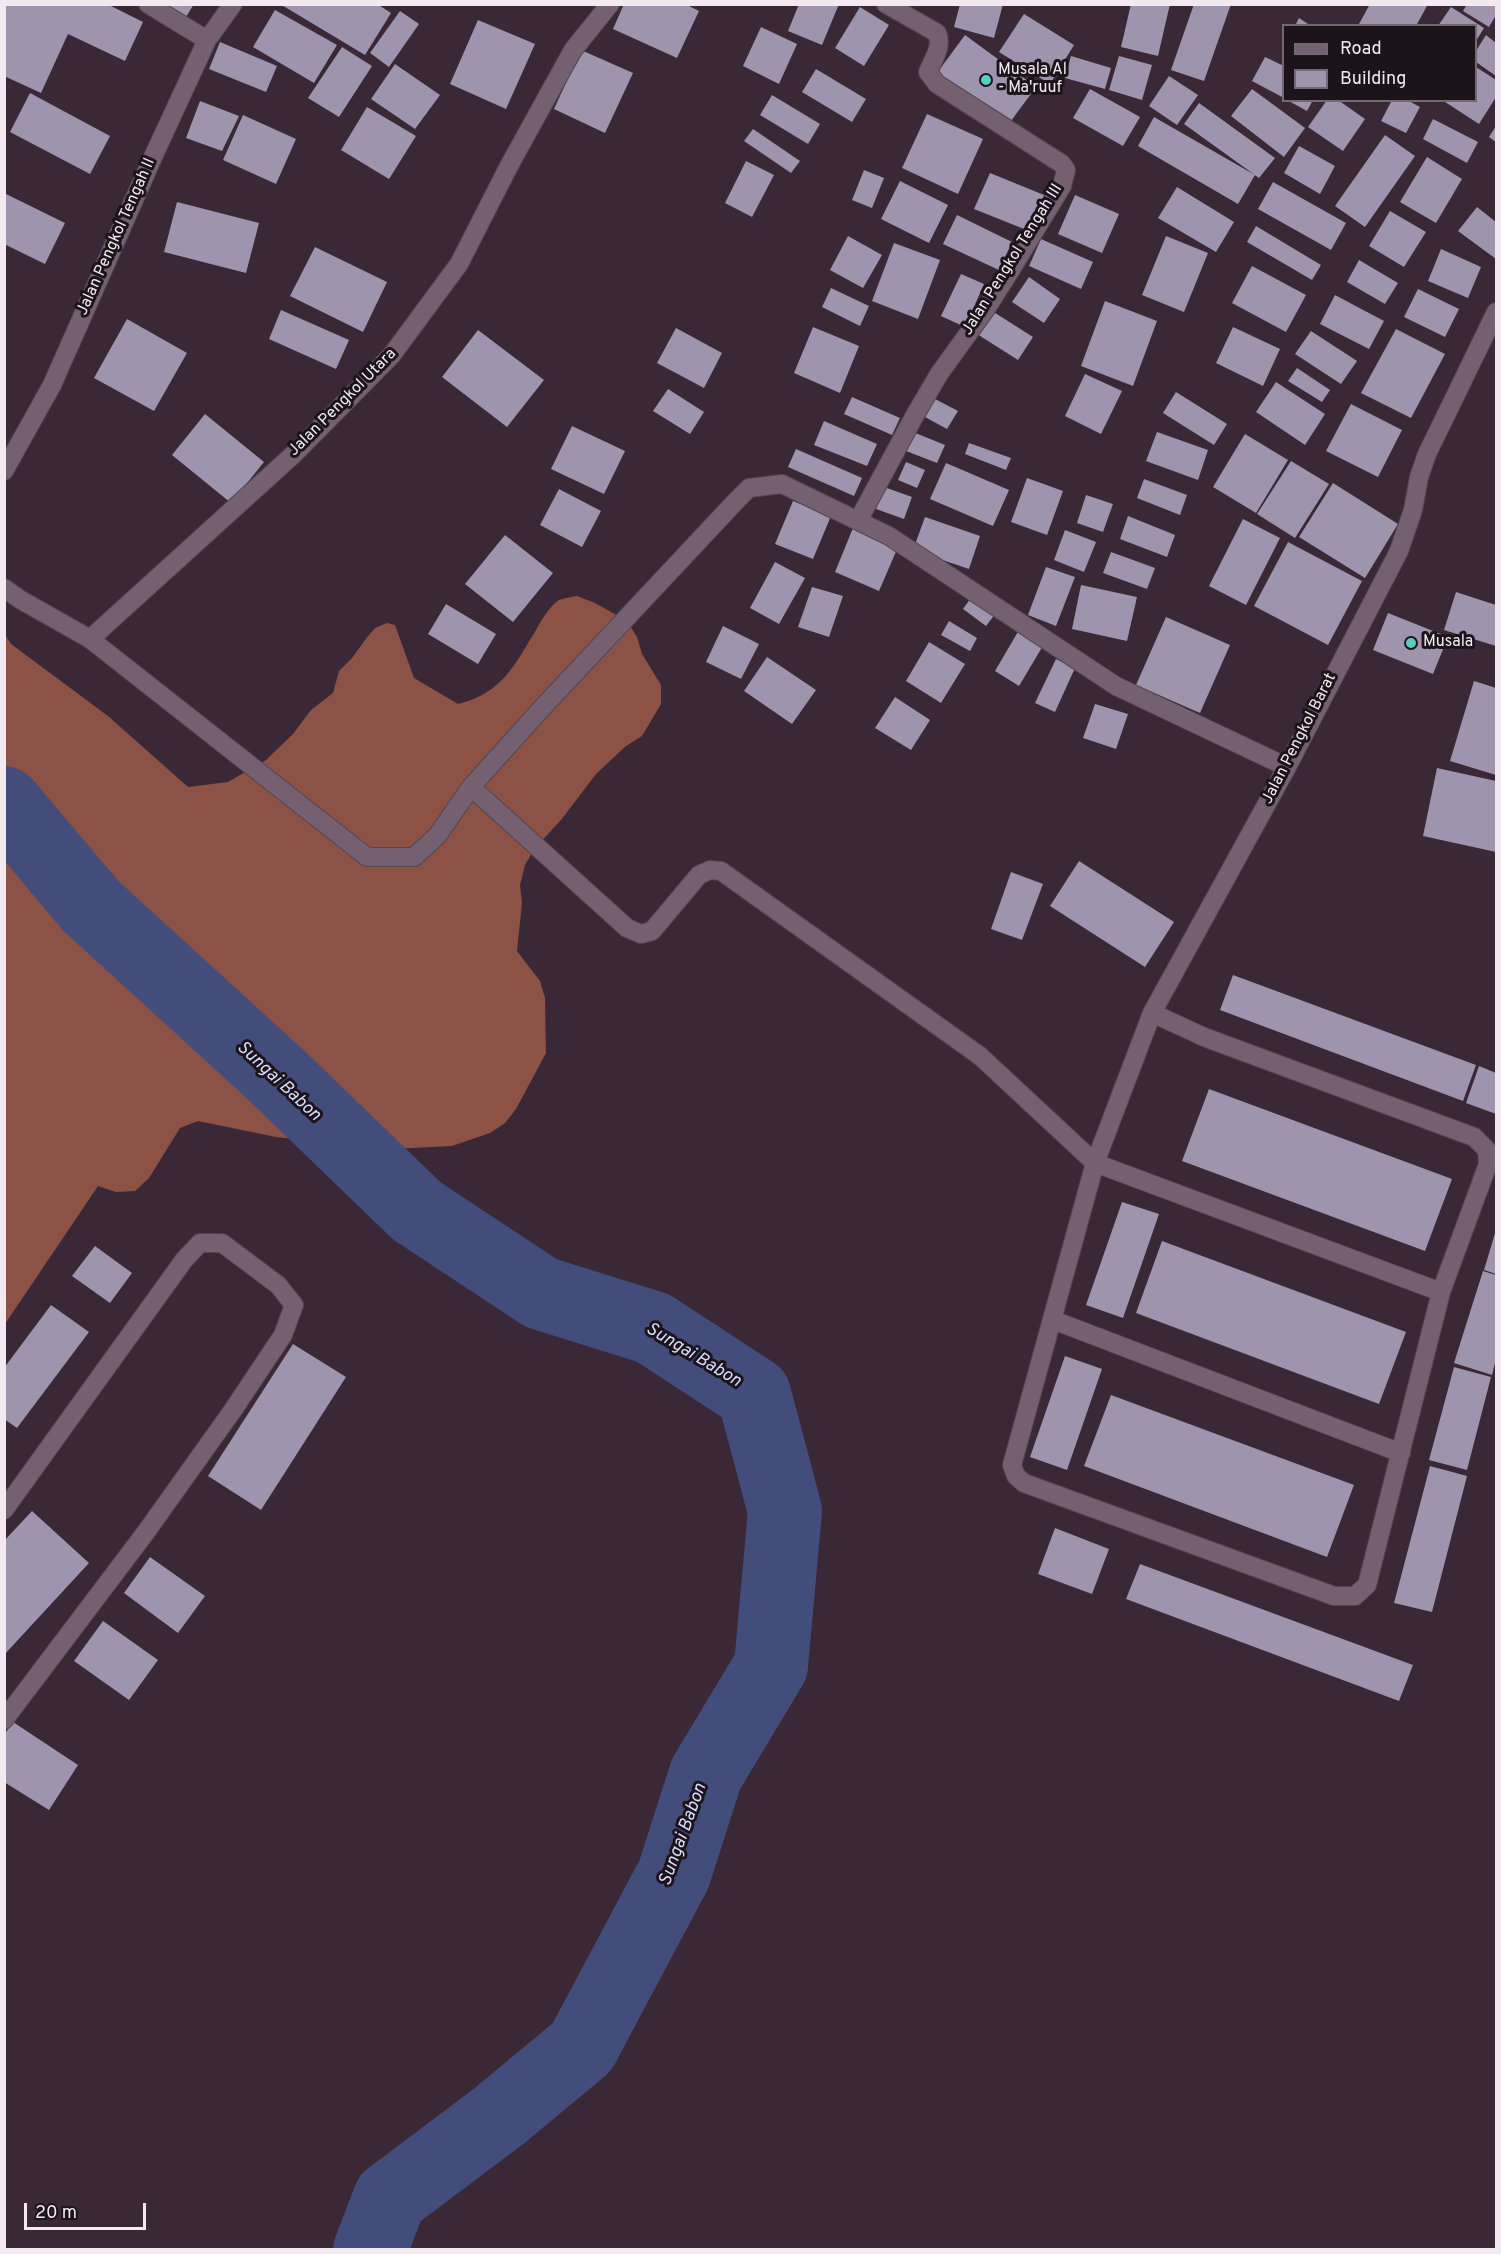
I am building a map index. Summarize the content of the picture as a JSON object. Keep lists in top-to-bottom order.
{
  "streets": {
    "street": [
      "Jalan Pengkol Tengah II",
      "Jalan Pengkol Tengah III",
      "Jalan Pengkol Utara",
      "Jalan Pengkol Barat"
    ]
  },
  "water": ["Sungai Babon"],
  "places": ["Musala Al - Ma'ruuf", "Musala"],
  "legend": ["Road", "Building"],
  "scale_bar": "20 m"
}
